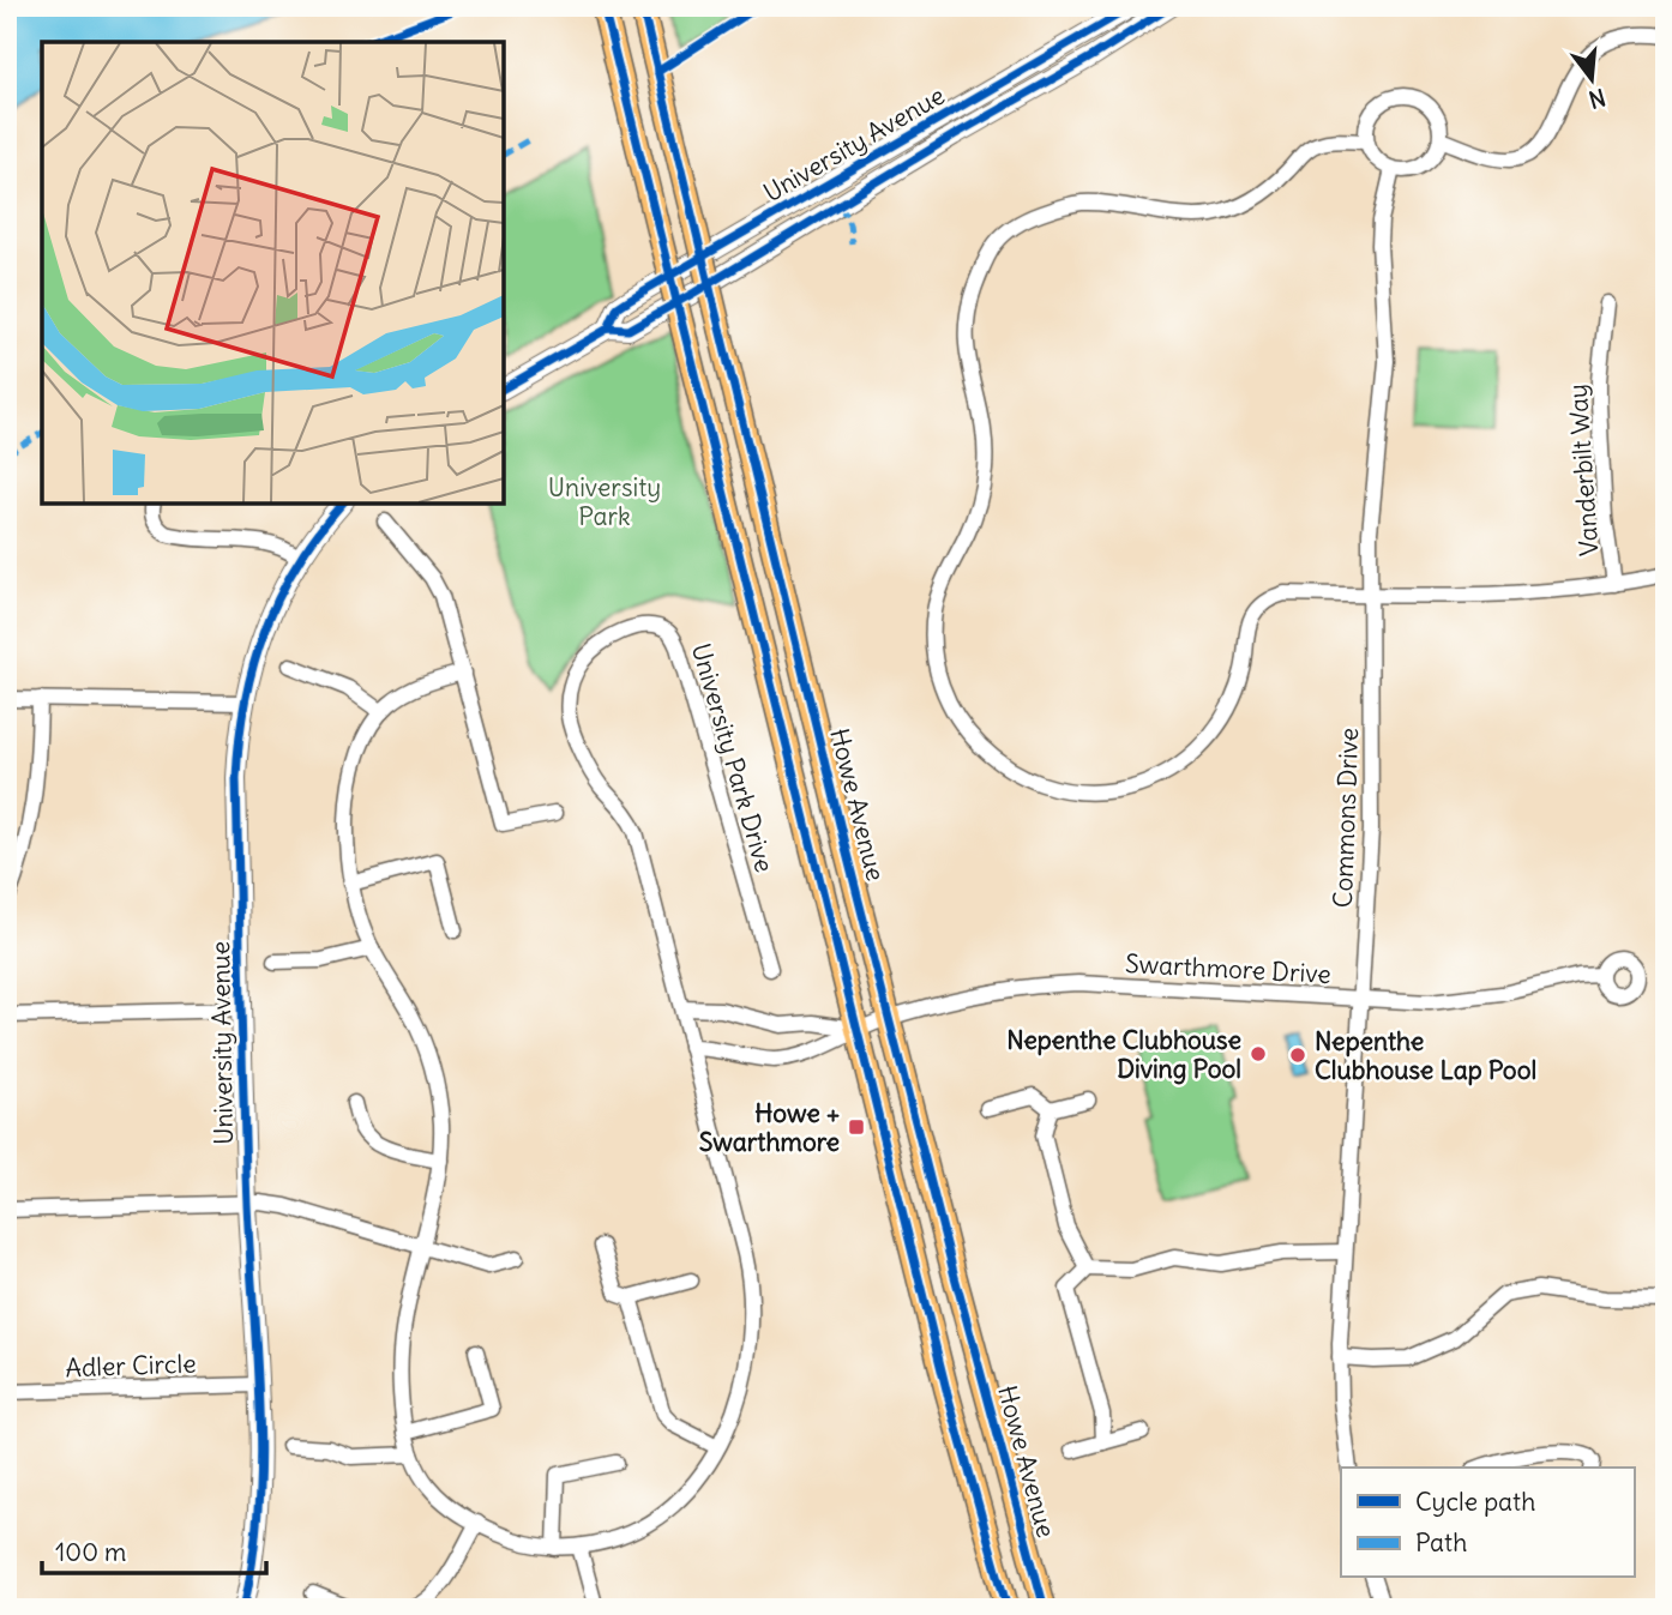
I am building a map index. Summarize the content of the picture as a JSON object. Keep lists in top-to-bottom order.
{
  "streets": {
    "main road": ["Howe Avenue"],
    "street": [
      "University Avenue",
      "Vanderbilt Way",
      "University Park Drive",
      "Commons Drive",
      "Swarthmore Drive",
      "Adler Circle"
    ]
  },
  "crossings": [
    ["University Avenue", "Adler Circle"],
    ["Vanderbilt Way", "Commons Drive"],
    ["Howe Avenue", "Swarthmore Drive"],
    ["Commons Drive", "Swarthmore Drive"]
  ],
  "parks": ["University Park"],
  "places": {
    "other": ["Nepenthe Clubhouse Diving Pool", "Nepenthe Clubhouse Lap Pool"],
    "transit": ["Howe + Swarthmore"]
  },
  "legend": ["Cycle path", "Path"],
  "scale_bar": "100 m",
  "north": "bottom"
}
